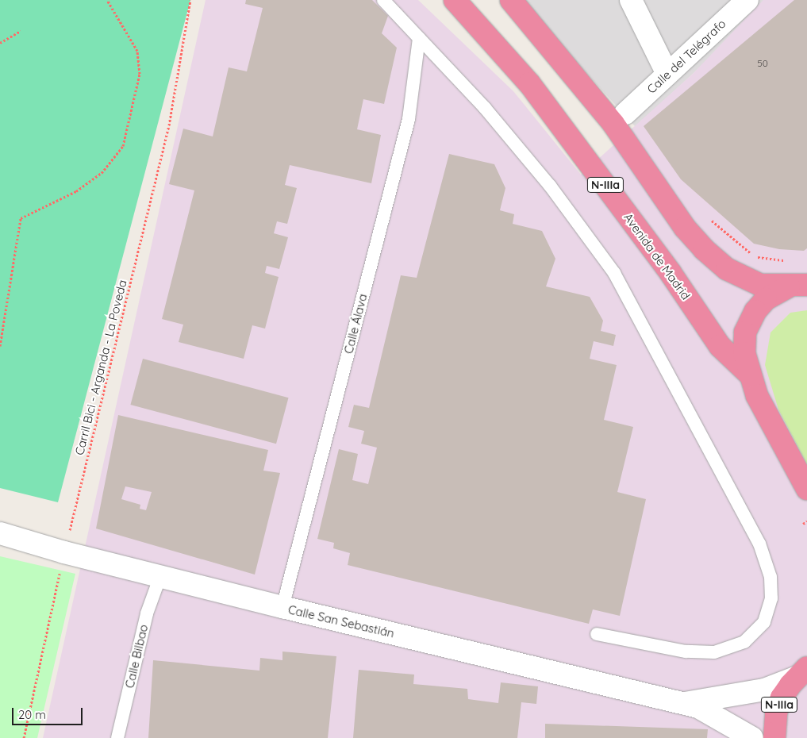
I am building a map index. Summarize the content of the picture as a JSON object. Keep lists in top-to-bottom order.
{
  "streets": {
    "highway": ["N-IIIa", "Avenida de Madrid"],
    "street": ["Calle del Telégrafo", "Calle San Sebastián"],
    "lane": ["Calle Álava", "Calle Bilbao"],
    "path": ["Carril Bici - Arganda - La Poveda"]
  },
  "crossings": [
    ["N-IIIa", "Avenida de Madrid"],
    ["Calle Álava", "Calle San Sebastián"],
    ["Carril Bici - Arganda - La Poveda", "Calle San Sebastián"],
    ["Calle San Sebastián", "Calle Bilbao"]
  ],
  "house_numbers": ["50"],
  "scale_bar": "20 m"
}
